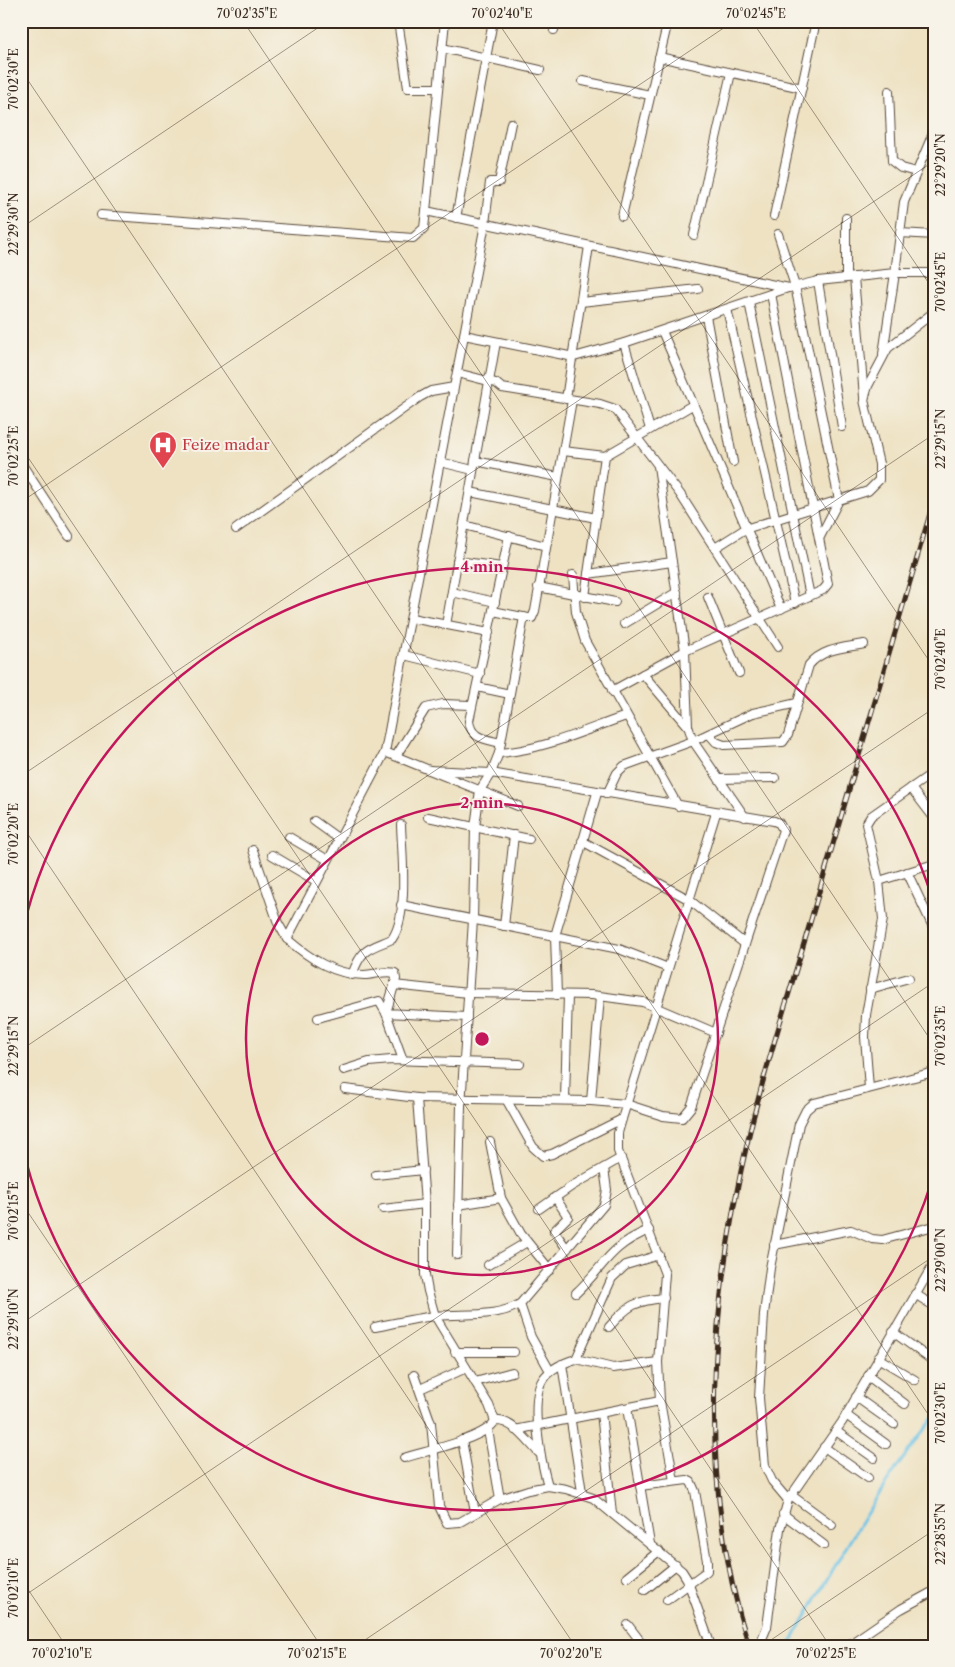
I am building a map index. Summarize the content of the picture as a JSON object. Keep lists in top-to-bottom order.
{
  "places": {
    "hospital": ["Feize madar"]
  },
  "coordinates": [
    "70°02'35\"E",
    "70°02'40\"E",
    "70°02'45\"E",
    "70°02'30\"E",
    "22°29'20\"N",
    "22°29'30\"N",
    "22°29'15\"N",
    "70°02'25\"E",
    "70°02'20\"E",
    "70°02'15\"E",
    "22°29'00\"N",
    "22°29'10\"N",
    "22°28'55\"N",
    "70°02'10\"E"
  ],
  "rings": ["4 min", "2 min"]
}
